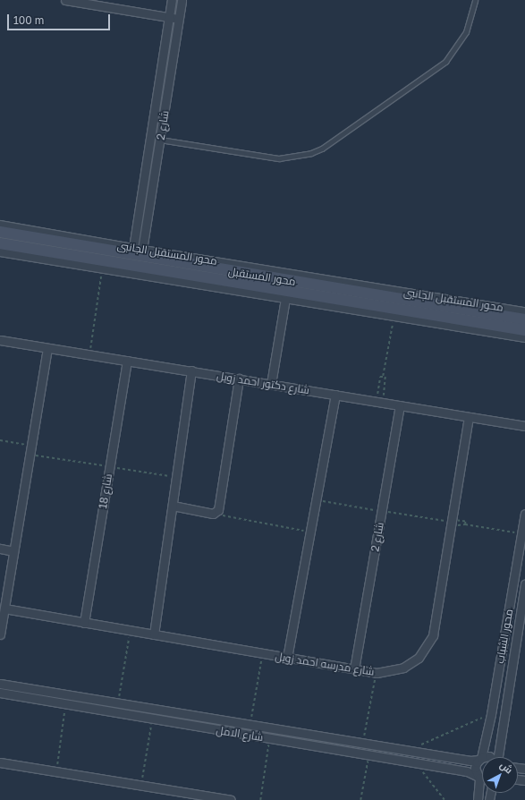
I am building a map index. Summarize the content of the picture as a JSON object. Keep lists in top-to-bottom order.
{
  "streets": {
    "street": [
      "شارع 2",
      "محور المستقبل الجانبى",
      "محور المستقبل",
      "شارع دكتور احمد زويل",
      "شارع 18",
      "محور الشباب",
      "شارع مدرسه احمد زويل",
      "شارع الامل"
    ]
  },
  "crossings": [
    ["شارع 2", "محور المستقبل الجانبى"],
    ["شارع 2", "شارع دكتور احمد زويل"],
    ["شارع 2", "شارع مدرسه احمد زويل"],
    ["شارع دكتور احمد زويل", "شارع 18"],
    ["شارع دكتور احمد زويل", "شارع مدرسه احمد زويل"],
    ["شارع 18", "شارع مدرسه احمد زويل"],
    ["محور الشباب", "شارع الامل"]
  ],
  "scale_bar": "100 m",
  "north": "top right"
}
